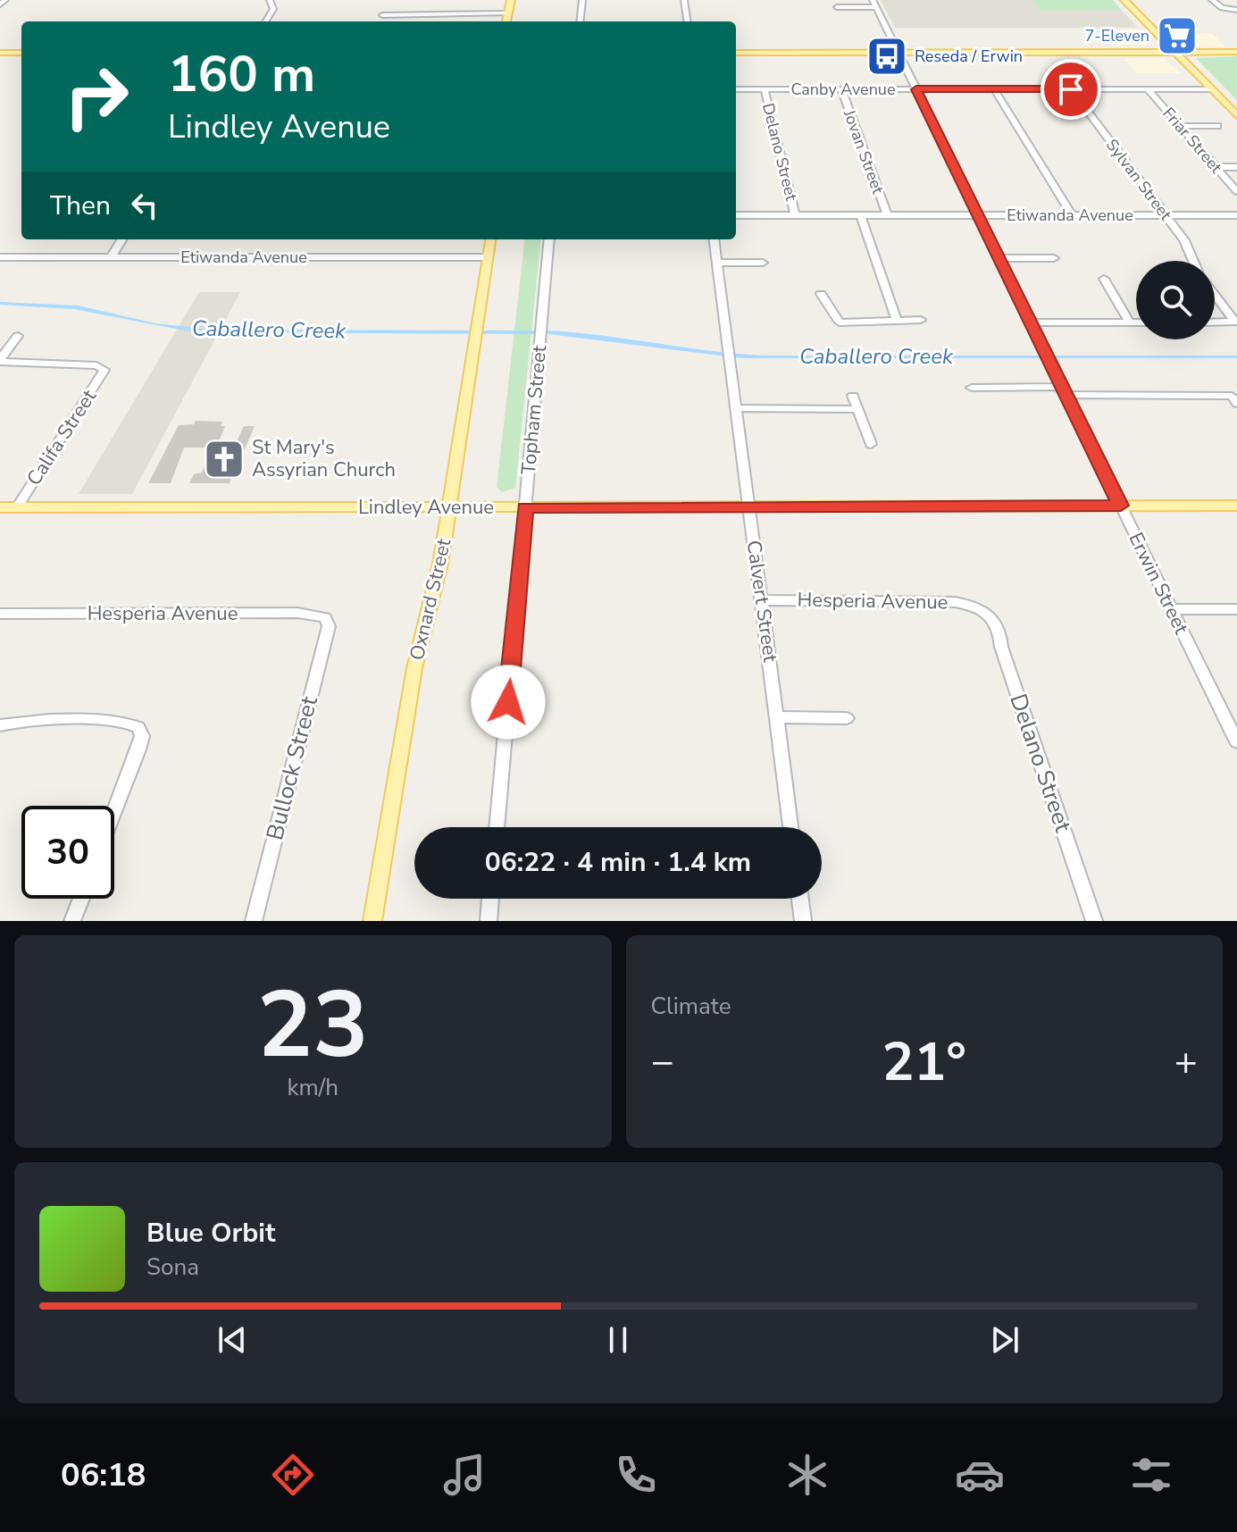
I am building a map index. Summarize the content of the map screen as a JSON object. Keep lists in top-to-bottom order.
{
  "streets": {
    "main road": ["Lindley Avenue", "Oxnard Street"],
    "street": [
      "Canby Avenue",
      "Friar Street",
      "Delano Street",
      "Jovan Street",
      "Sylvan Street",
      "Etiwanda Avenue",
      "Topham Street",
      "Califa Street",
      "Erwin Street",
      "Calvert Street",
      "Hesperia Avenue",
      "Bullock Street"
    ]
  },
  "crossings": [
    ["Canby Avenue", "Friar Street"],
    ["Canby Avenue", "Delano Street"],
    ["Canby Avenue", "Jovan Street"],
    ["Canby Avenue", "Sylvan Street"],
    ["Canby Avenue", "Erwin Street"],
    ["Delano Street", "Etiwanda Avenue"],
    ["Delano Street", "Hesperia Avenue"],
    ["Jovan Street", "Etiwanda Avenue"],
    ["Sylvan Street", "Etiwanda Avenue"],
    ["Etiwanda Avenue", "Erwin Street"],
    ["Etiwanda Avenue", "Oxnard Street"],
    ["Topham Street", "Lindley Avenue"],
    ["Califa Street", "Lindley Avenue"],
    ["Lindley Avenue", "Erwin Street"],
    ["Lindley Avenue", "Oxnard Street"],
    ["Lindley Avenue", "Calvert Street"],
    ["Calvert Street", "Hesperia Avenue"],
    ["Hesperia Avenue", "Bullock Street"]
  ],
  "water": ["Caballero Creek"],
  "places": {
    "supermarket": ["7-Eleven"],
    "bus stop": ["Reseda / Erwin"],
    "church": ["St Mary's Assyrian Church"]
  },
  "page": {
    "turn": ["160 m", "Lindley Avenue"],
    "then": "Then",
    "limit": "30",
    "trip": "06:22 · 4 min · 1.4 km",
    "tile": [
      ["23", "km/h"],
      "Climate"
    ],
    "heat": ["−", "21°", "+"],
    "song": ["Blue Orbit", "Sona"],
    "tabs": "06:18"
  }
}
